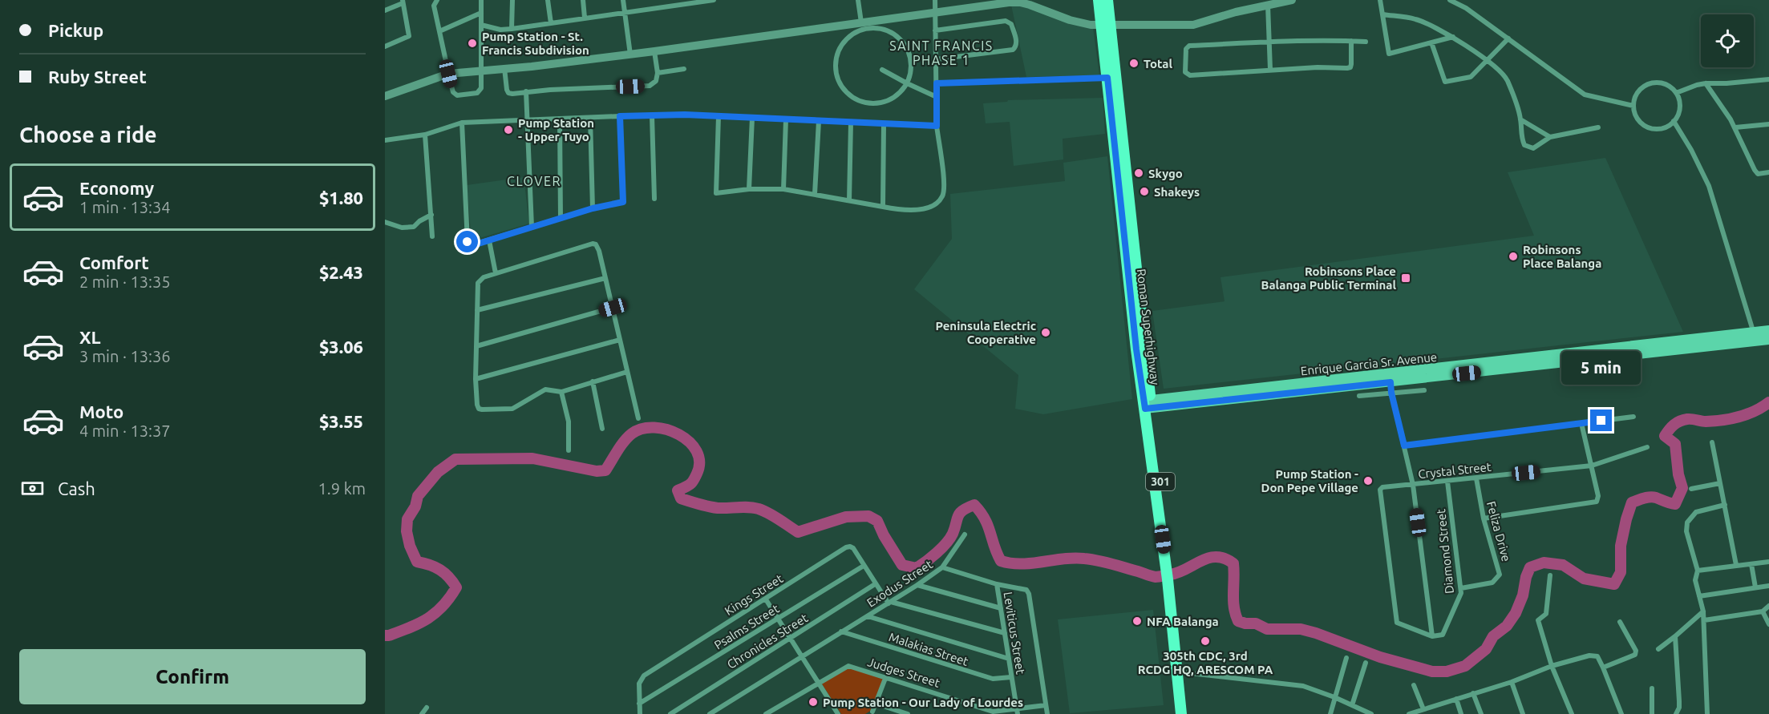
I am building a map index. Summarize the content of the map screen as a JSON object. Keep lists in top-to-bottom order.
{
  "streets": {
    "main road": ["Roman Superhighway", "Enrique Garcia Sr. Avenue", "301"],
    "street": [
      "Crystal Street",
      "Feliza Drive",
      "Diamond Street",
      "Exodus Street",
      "Kings Street",
      "Psalms Street",
      "Leviticus Street",
      "Chronicles Street",
      "Malakias Street",
      "Judges Street"
    ]
  },
  "crossings": [
    ["Roman Superhighway", "Enrique Garcia Sr. Avenue"],
    ["Crystal Street", "Feliza Drive"],
    ["Crystal Street", "Diamond Street"],
    ["Feliza Drive", "Diamond Street"],
    ["Exodus Street", "Kings Street"],
    ["Exodus Street", "Leviticus Street"],
    ["Exodus Street", "Malakias Street"],
    ["Exodus Street", "Judges Street"],
    ["Kings Street", "Psalms Street"],
    ["Kings Street", "Chronicles Street"],
    ["Leviticus Street", "Malakias Street"],
    ["Leviticus Street", "Judges Street"]
  ],
  "districts": ["SAINT FRANCIS PHASE 1", "CLOVER"],
  "places": {
    "other": [
      "Pump Station - St. Francis Subdivision",
      "Total",
      "Pump Station - Upper Tuyo",
      "Skygo",
      "Shakeys",
      "Robinsons Place Balanga",
      "Peninsula Electric Cooperative",
      "Pump Station - Don Pepe Village",
      "NFA Balanga",
      "305th CDC, 3rd RCDG HQ, ARESCOM PA",
      "Pump Station - Our Lady of Lourdes"
    ],
    "transit": ["Robinsons Place Balanga Public Terminal"]
  },
  "page": {
    "banner": ["Pickup", "Ruby Street"],
    "heading": "Choose a ride",
    "list": [
      {
        "name": "Economy",
        "note": "1 min · 13:34",
        "value": "$1.80"
      },
      {
        "name": "Comfort",
        "note": "2 min · 13:35",
        "value": "$2.43"
      },
      {
        "name": "XL",
        "note": "3 min · 13:36",
        "value": "$3.06"
      },
      {
        "name": "Moto",
        "note": "4 min · 13:37",
        "value": "$3.55"
      }
    ],
    "bubble": "5 min",
    "pay": ["Cash", "1.9 km"],
    "buttons": "Confirm"
  }
}
